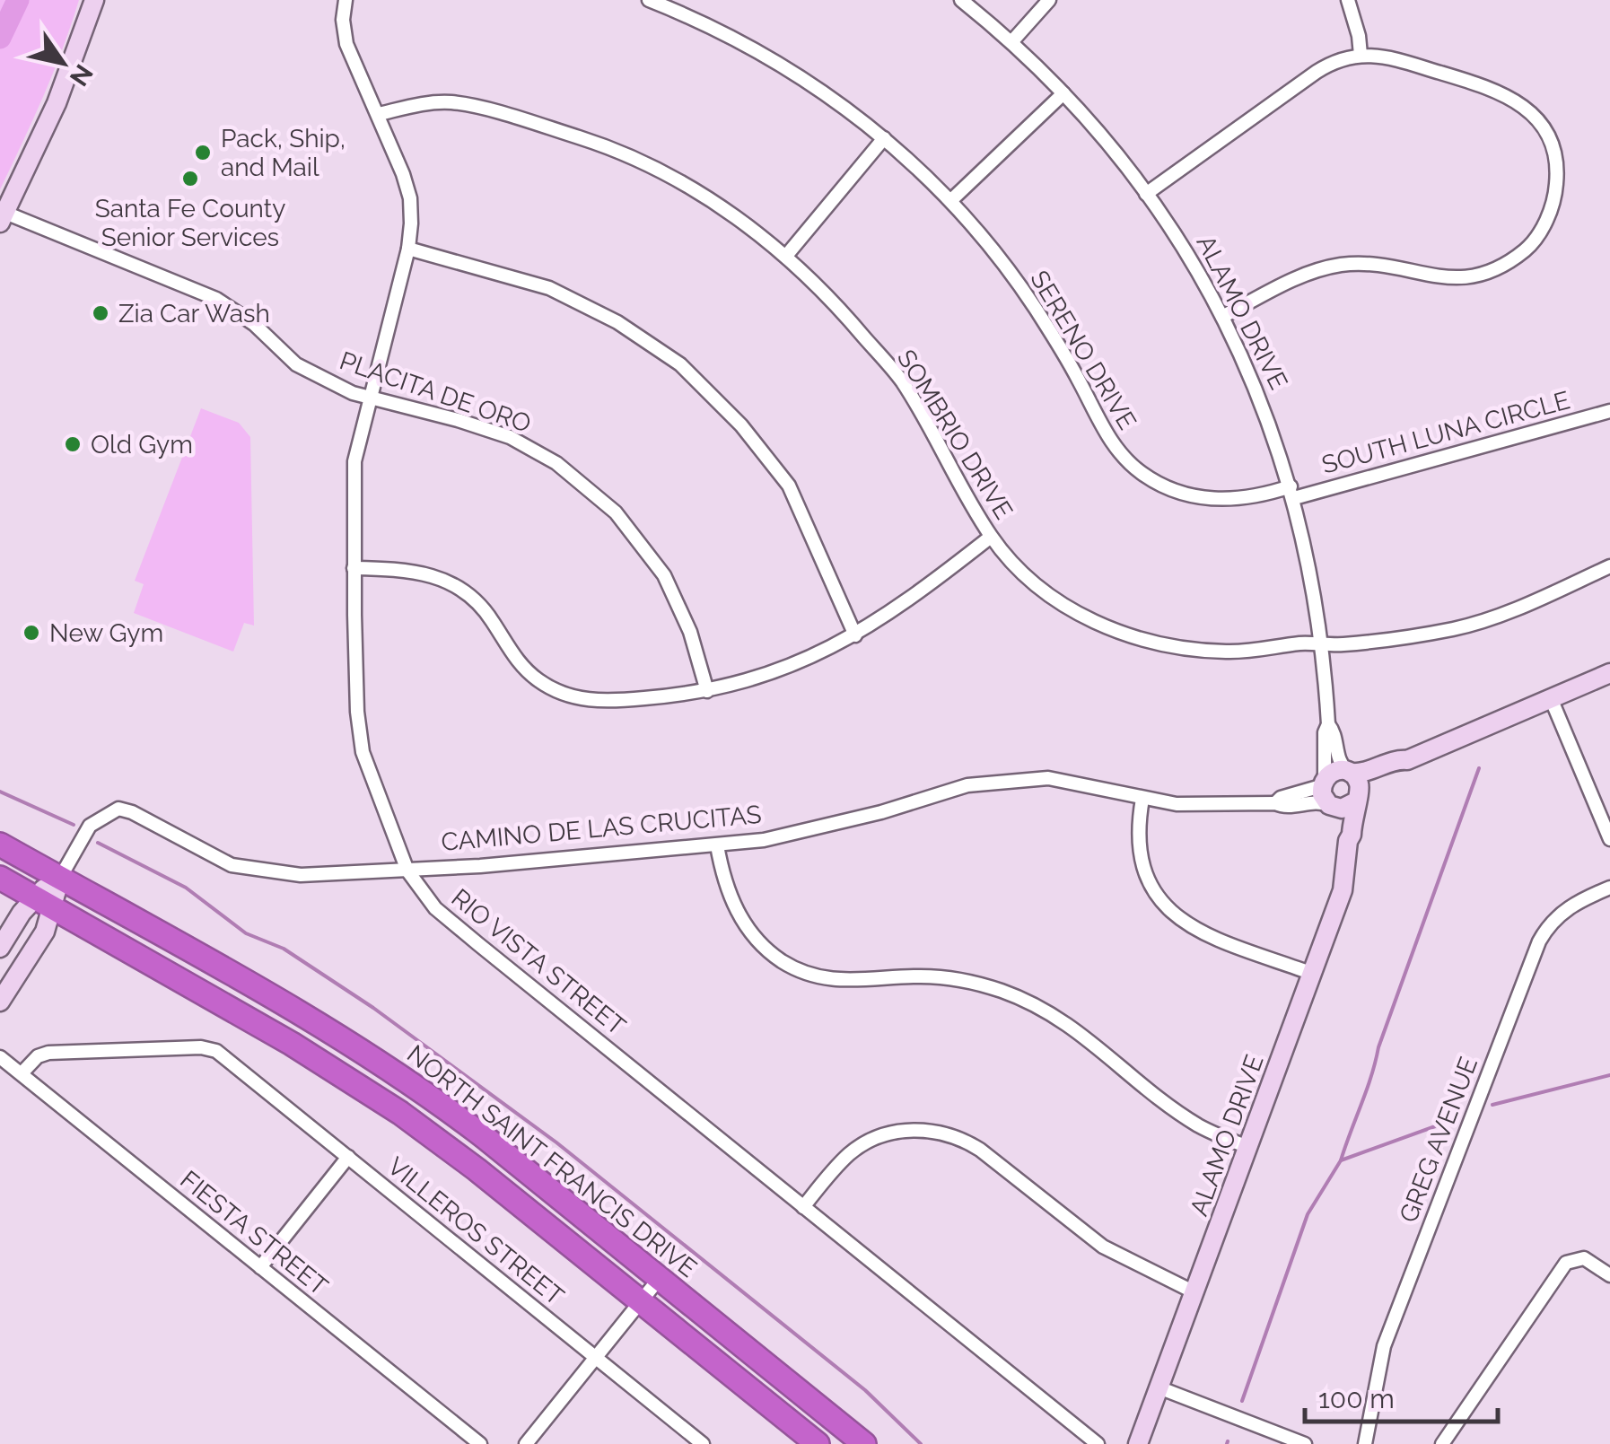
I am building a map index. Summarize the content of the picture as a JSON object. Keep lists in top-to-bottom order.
{
  "streets": {
    "highway": ["NORTH SAINT FRANCIS DRIVE"],
    "street": [
      "ALAMO DRIVE",
      "SERENO DRIVE",
      "PLACITA DE ORO",
      "SOUTH LUNA CIRCLE",
      "SOMBRIO DRIVE",
      "CAMINO DE LAS CRUCITAS",
      "RIO VISTA STREET",
      "GREG AVENUE",
      "VILLEROS STREET",
      "FIESTA STREET"
    ]
  },
  "crossings": [
    ["ALAMO DRIVE", "SERENO DRIVE"],
    ["ALAMO DRIVE", "SOUTH LUNA CIRCLE"],
    ["ALAMO DRIVE", "SOMBRIO DRIVE"],
    ["ALAMO DRIVE", "CAMINO DE LAS CRUCITAS"],
    ["SERENO DRIVE", "SOUTH LUNA CIRCLE"],
    ["PLACITA DE ORO", "RIO VISTA STREET"],
    ["SOMBRIO DRIVE", "RIO VISTA STREET"],
    ["CAMINO DE LAS CRUCITAS", "RIO VISTA STREET"],
    ["VILLEROS STREET", "FIESTA STREET"]
  ],
  "places": [
    "Pack, Ship, and Mail",
    "Santa Fe County Senior Services",
    "Zia Car Wash",
    "Old Gym",
    "New Gym"
  ],
  "scale_bar": "100 m",
  "north": "bottom right"
}
